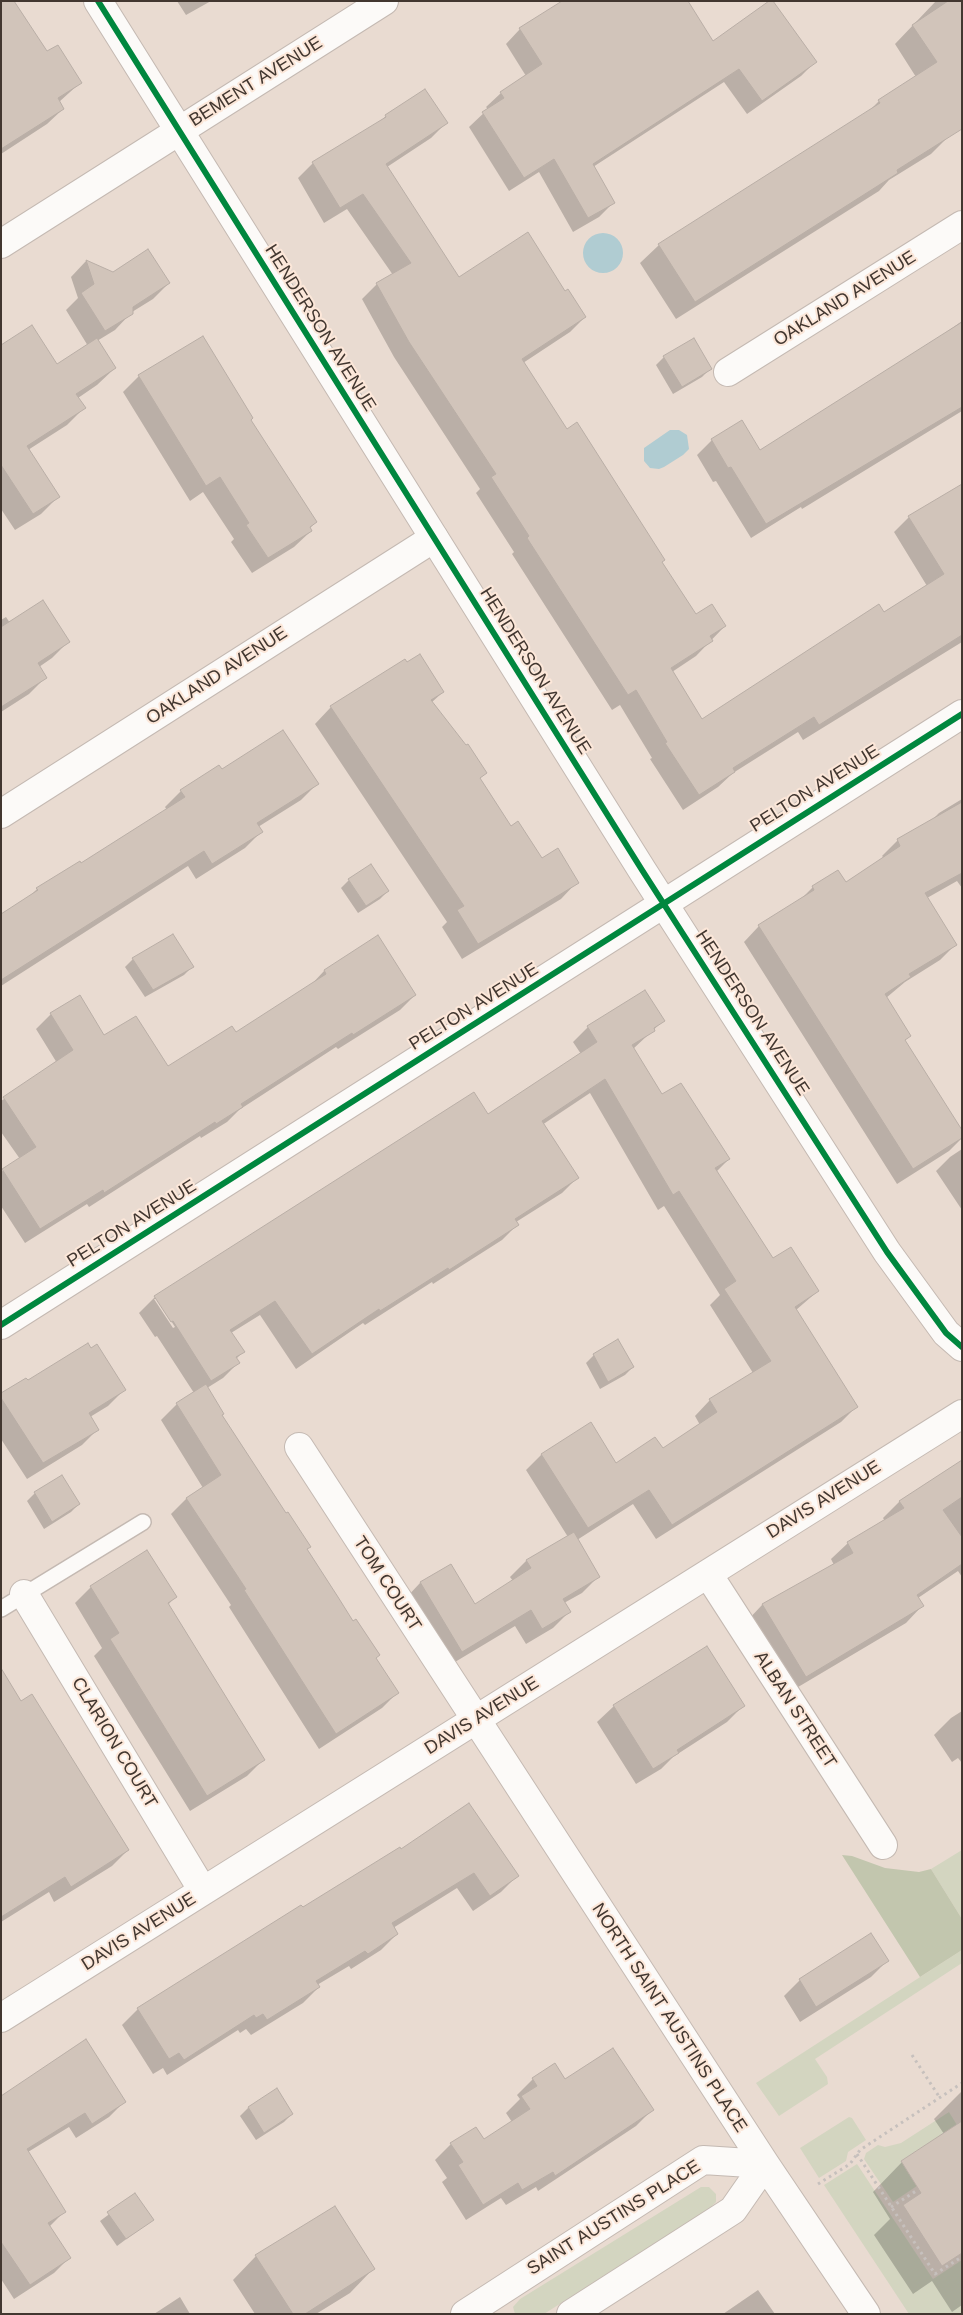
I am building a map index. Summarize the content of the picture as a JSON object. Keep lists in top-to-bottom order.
{
  "streets": {
    "street": [
      "BEMENT AVENUE",
      "OAKLAND AVENUE",
      "HENDERSON AVENUE",
      "PELTON AVENUE",
      "DAVIS AVENUE",
      "TOM COURT",
      "ALBAN STREET",
      "CLARION COURT",
      "NORTH SAINT AUSTINS PLACE",
      "SAINT AUSTINS PLACE"
    ]
  },
  "crossings": [
    ["BEMENT AVENUE", "HENDERSON AVENUE"],
    ["OAKLAND AVENUE", "HENDERSON AVENUE"],
    ["HENDERSON AVENUE", "PELTON AVENUE"],
    ["DAVIS AVENUE", "TOM COURT"],
    ["DAVIS AVENUE", "ALBAN STREET"],
    ["DAVIS AVENUE", "CLARION COURT"],
    ["DAVIS AVENUE", "NORTH SAINT AUSTINS PLACE"],
    ["TOM COURT", "NORTH SAINT AUSTINS PLACE"],
    ["NORTH SAINT AUSTINS PLACE", "SAINT AUSTINS PLACE"]
  ]
}
